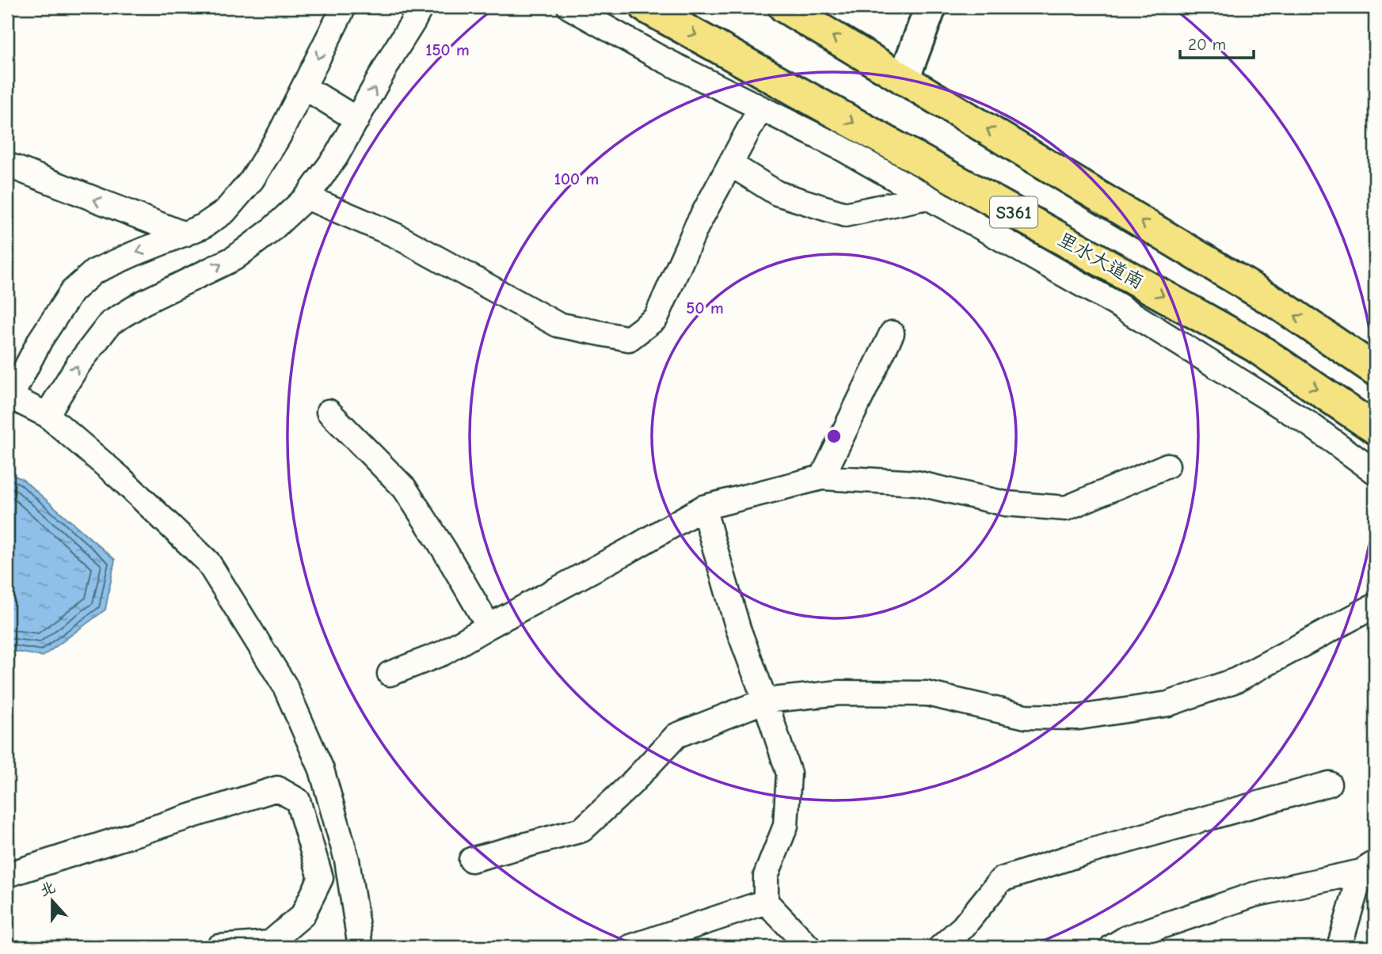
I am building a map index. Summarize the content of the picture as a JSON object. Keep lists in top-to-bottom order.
{
  "streets": {
    "main road": ["S361", "里水大道南"]
  },
  "scale_bar": "20 m",
  "north": "top",
  "rings": ["150 m", "100 m", "50 m"]
}
